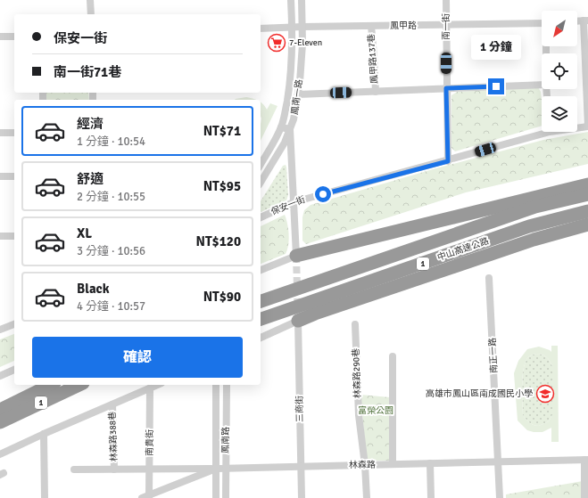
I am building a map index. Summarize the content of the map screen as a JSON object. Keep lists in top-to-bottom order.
{
  "streets": {
    "highway": ["中山高速公路", "1"],
    "street": [
      "鳳甲路",
      "南一街",
      "鳳甲路137巷",
      "鳳南一路",
      "保安一街",
      "南正一路",
      "林森路290巷",
      "三商街",
      "林森路388巷",
      "鳳南路",
      "南貴街",
      "林森路"
    ]
  },
  "crossings": [
    ["鳳甲路", "南一街"],
    ["鳳甲路", "鳳甲路137巷"],
    ["鳳甲路", "鳳南一路"],
    ["南一街", "保安一街"],
    ["南正一路", "林森路"],
    ["林森路290巷", "林森路"],
    ["三商街", "林森路"],
    ["鳳南路", "林森路"],
    ["南貴街", "林森路"]
  ],
  "parks": ["富榮公園"],
  "places": {
    "supermarket": ["7-Eleven"],
    "school or university": ["高雄市鳳山區南成國民小學"]
  },
  "north": "bottom left",
  "page": {
    "banner": ["保安一街", "南一街71巷"],
    "bubble": "1 分鐘",
    "list": [
      {
        "name": "經濟",
        "note": "1 分鐘 · 10:54",
        "value": "NT$71"
      },
      {
        "name": "舒適",
        "note": "2 分鐘 · 10:55",
        "value": "NT$95"
      },
      {
        "name": "XL",
        "note": "3 分鐘 · 10:56",
        "value": "NT$120"
      },
      {
        "name": "Black",
        "note": "4 分鐘 · 10:57",
        "value": "NT$90"
      }
    ],
    "buttons": "確認"
  }
}
